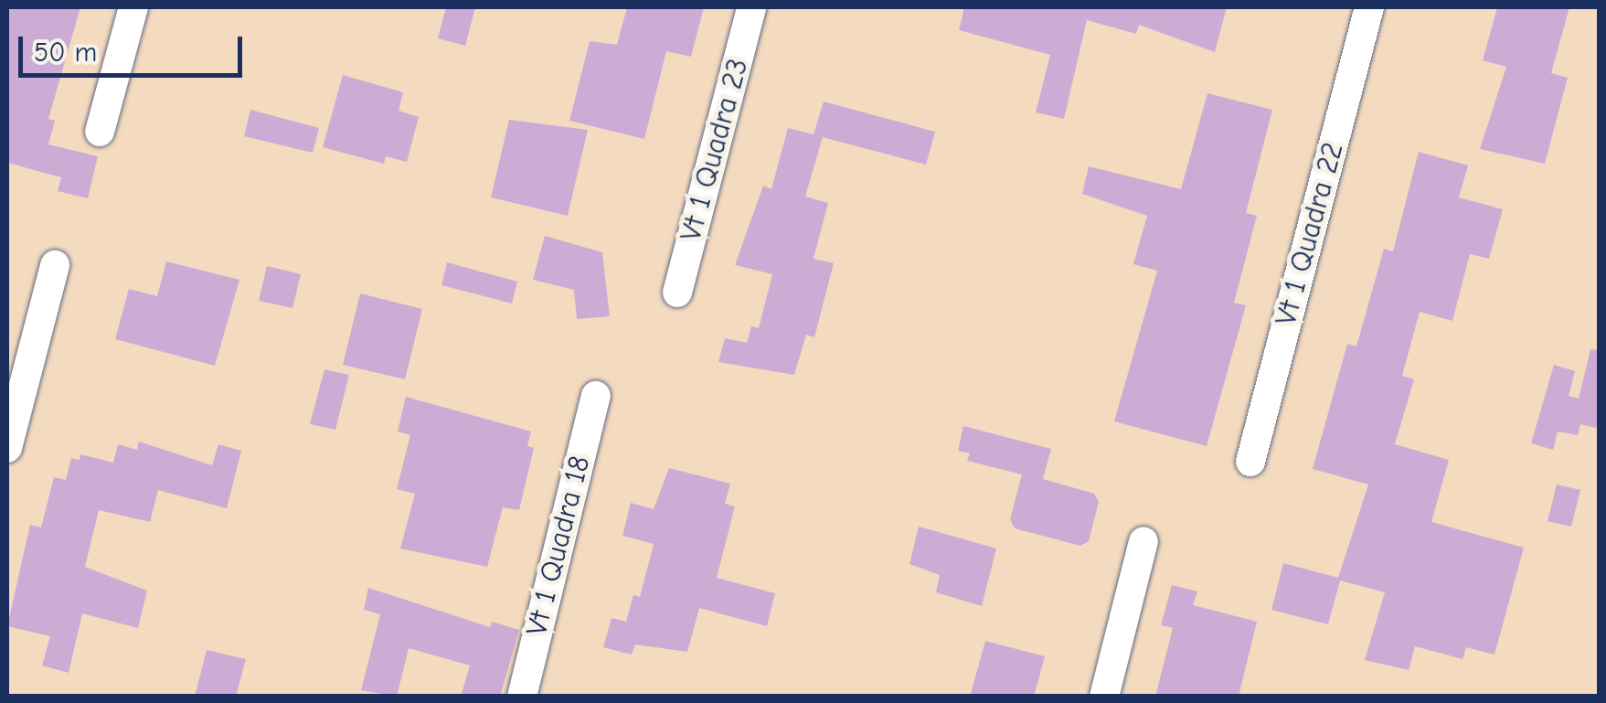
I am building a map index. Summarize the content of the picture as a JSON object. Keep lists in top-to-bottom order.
{
  "streets": {
    "street": ["Vt 1 Quadra 23", "Vt 1 Quadra 22", "Vt 1 Quadra 18"]
  },
  "scale_bar": "50 m"
}
